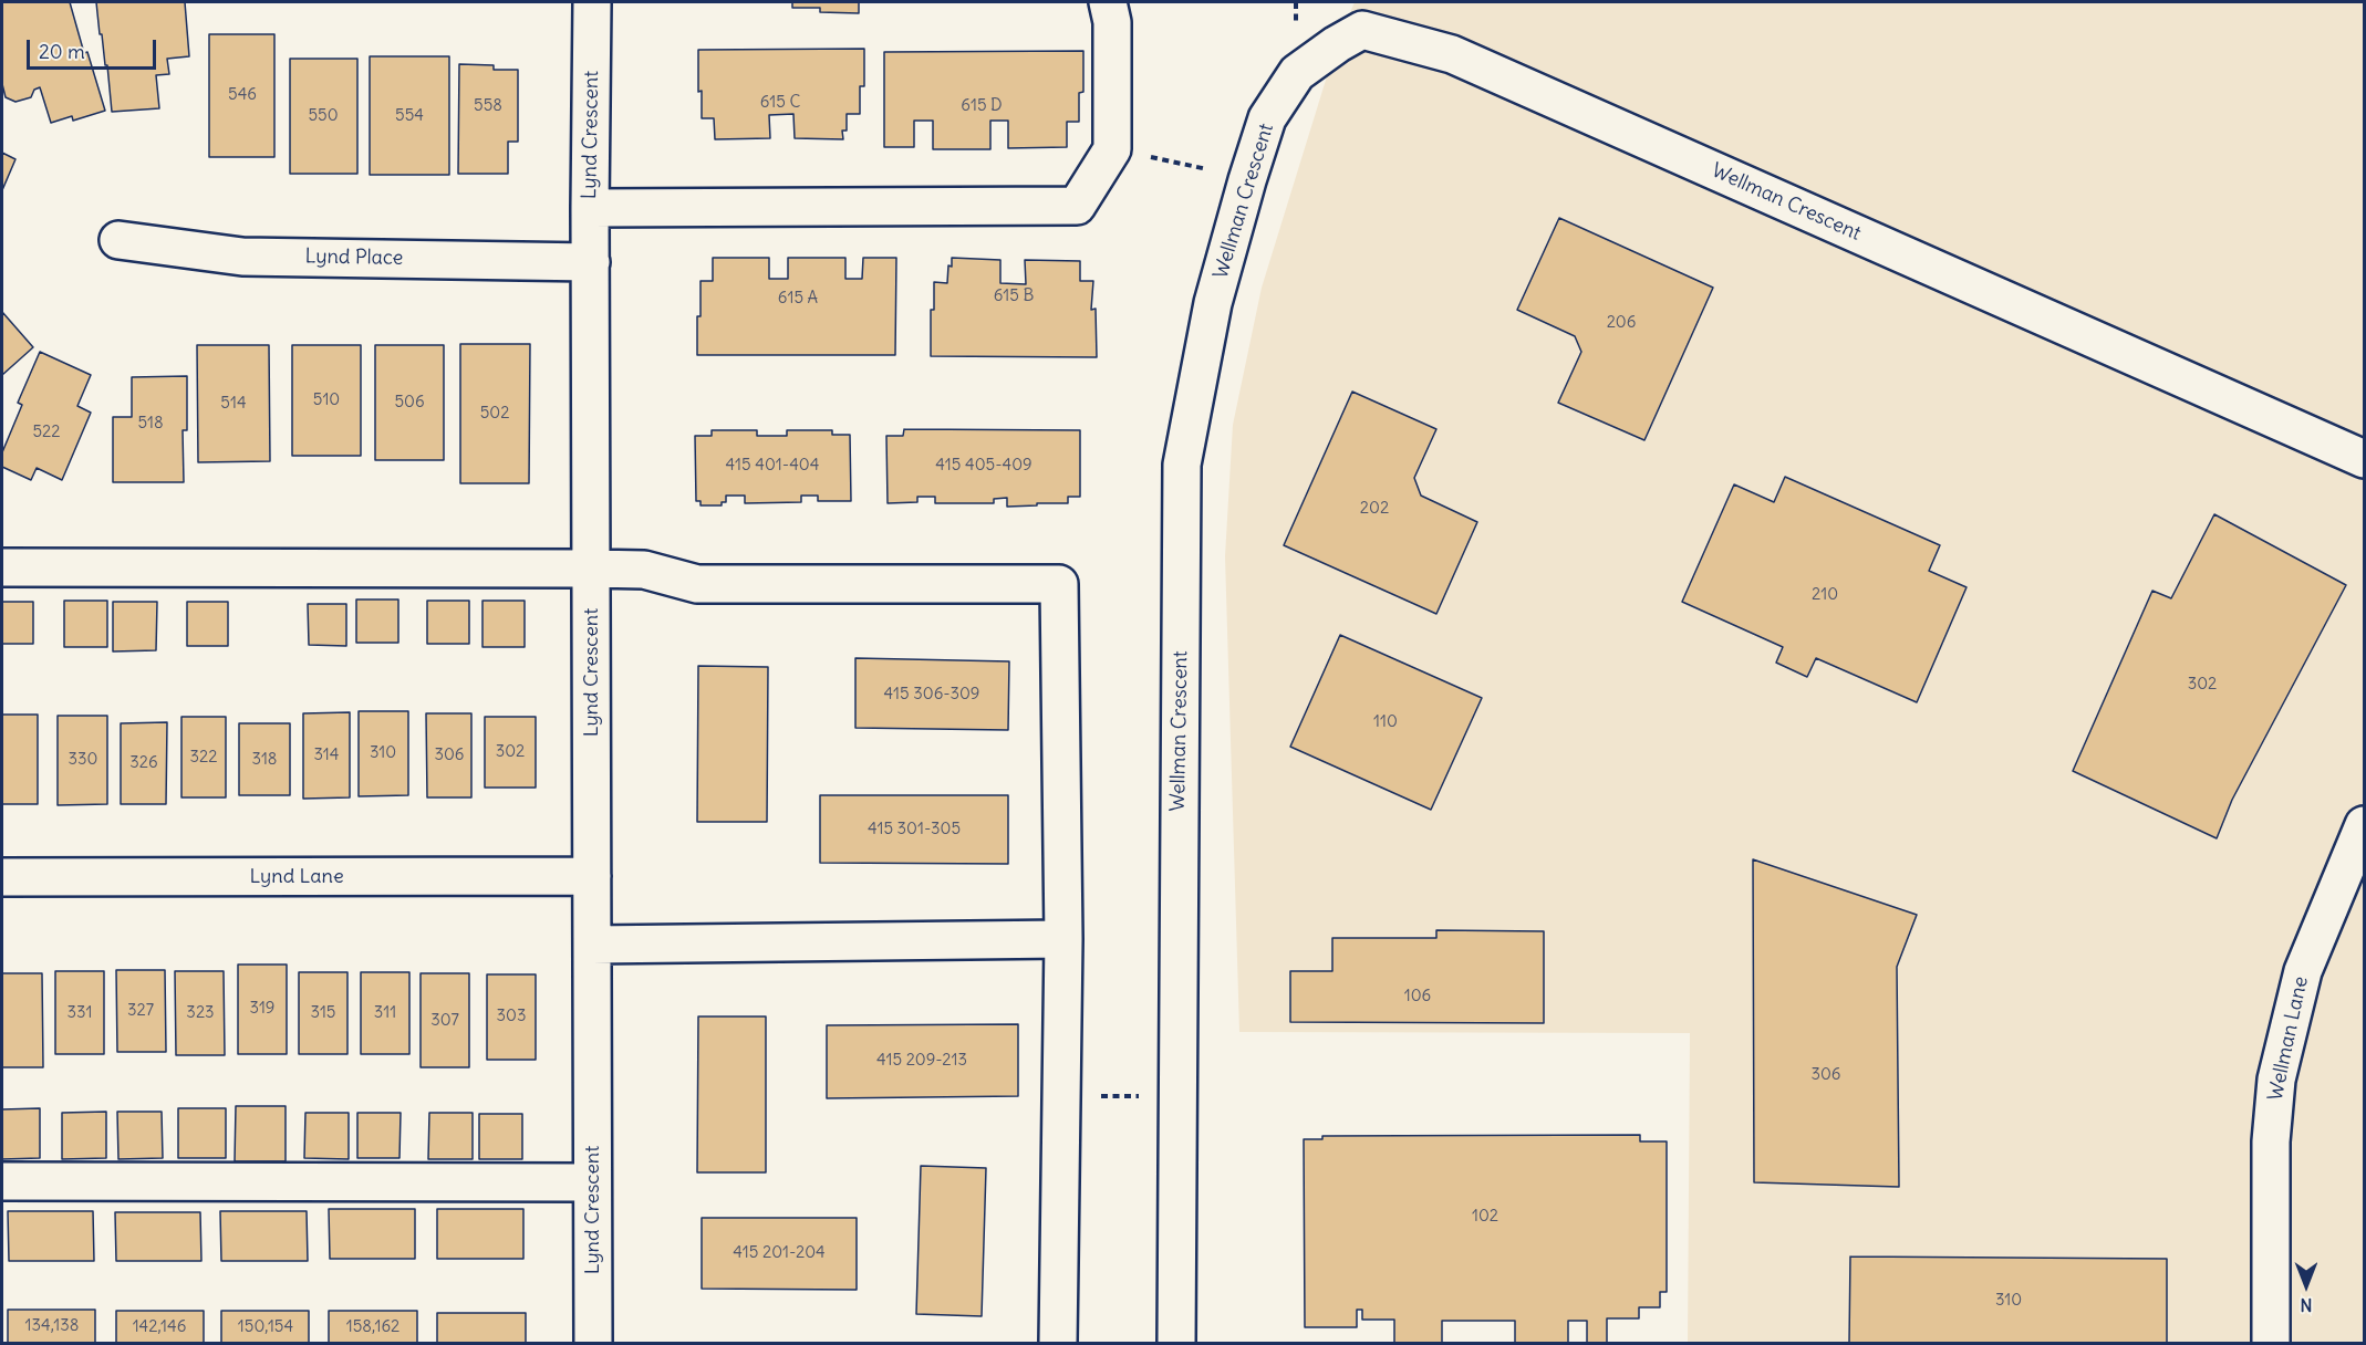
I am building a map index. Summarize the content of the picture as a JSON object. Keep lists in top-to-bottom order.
{
  "streets": {
    "street": [
      "Lynd Crescent",
      "Wellman Crescent",
      "Lynd Place",
      "Lynd Lane",
      "Wellman Lane"
    ]
  },
  "crossings": [
    ["Lynd Crescent", "Lynd Place"],
    ["Lynd Crescent", "Lynd Lane"]
  ],
  "house_numbers": [
    "546",
    "615 C",
    "558",
    "615 D",
    "550",
    "554",
    "615 B",
    "615 A",
    "206",
    "510",
    "506",
    "514",
    "502",
    "518",
    "522",
    "415 401-404",
    "415 405-409",
    "202",
    "210",
    "302",
    "415 306-309",
    "110",
    "302",
    "310",
    "314",
    "306",
    "322",
    "330",
    "318",
    "326",
    "415 301-305",
    "106",
    "319",
    "327",
    "331",
    "323",
    "315",
    "311",
    "303",
    "307",
    "415 209-213",
    "306",
    "102",
    "415 201-204",
    "310",
    "134,138",
    "142,146",
    "150,154",
    "158,162"
  ],
  "scale_bar": "20 m",
  "north": "bottom"
}
